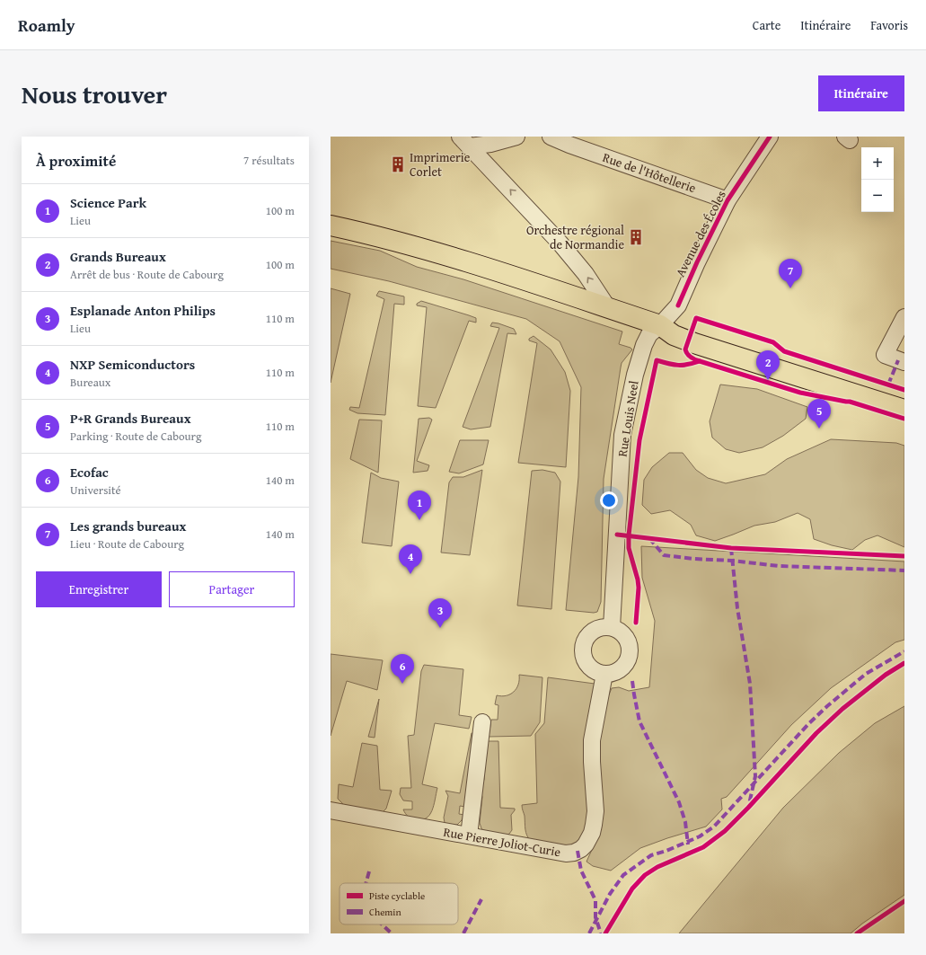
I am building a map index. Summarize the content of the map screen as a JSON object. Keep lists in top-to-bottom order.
{
  "streets": {
    "street": [
      "Rue de l'Hôtellerie",
      "Avenue des Écoles",
      "Rue Louis Neel",
      "Rue Pierre Joliot-Curie"
    ]
  },
  "crossings": [
    ["Rue de l'Hôtellerie", "Avenue des Écoles"],
    ["Avenue des Écoles", "Rue Louis Neel"],
    ["Rue Louis Neel", "Rue Pierre Joliot-Curie"]
  ],
  "places": {
    "building": ["Imprimerie Corlet", "Orchestre régional de Normandie"]
  },
  "legend": ["Piste cyclable", "Chemin"],
  "page": {
    "header": "Roamly",
    "nav": ["Carte", "Itinéraire", "Favoris"],
    "title": "Nous trouver",
    "buttons": [
      "Itinéraire",
      ["Enregistrer", "Partager"]
    ],
    "heading": ["À proximité", "7 résultats"],
    "map_buttons": ["+", "−"],
    "list": [
      {
        "mark": "1",
        "name": "Science Park",
        "note": "Lieu",
        "value": "100 m"
      },
      {
        "mark": "2",
        "name": "Grands Bureaux",
        "note": "Arrêt de bus · Route de Cabourg",
        "value": "100 m"
      },
      {
        "mark": "3",
        "name": "Esplanade Anton Philips",
        "note": "Lieu",
        "value": "110 m"
      },
      {
        "mark": "4",
        "name": "NXP Semiconductors",
        "note": "Bureaux",
        "value": "110 m"
      },
      {
        "mark": "5",
        "name": "P+R Grands Bureaux",
        "note": "Parking · Route de Cabourg",
        "value": "110 m"
      },
      {
        "mark": "6",
        "name": "Ecofac",
        "note": "Université",
        "value": "140 m"
      },
      {
        "mark": "7",
        "name": "Les grands bureaux",
        "note": "Lieu · Route de Cabourg",
        "value": "140 m"
      }
    ],
    "pins": [
      "7",
      "2",
      "5",
      "1",
      "4",
      "3",
      "6"
    ]
  }
}
